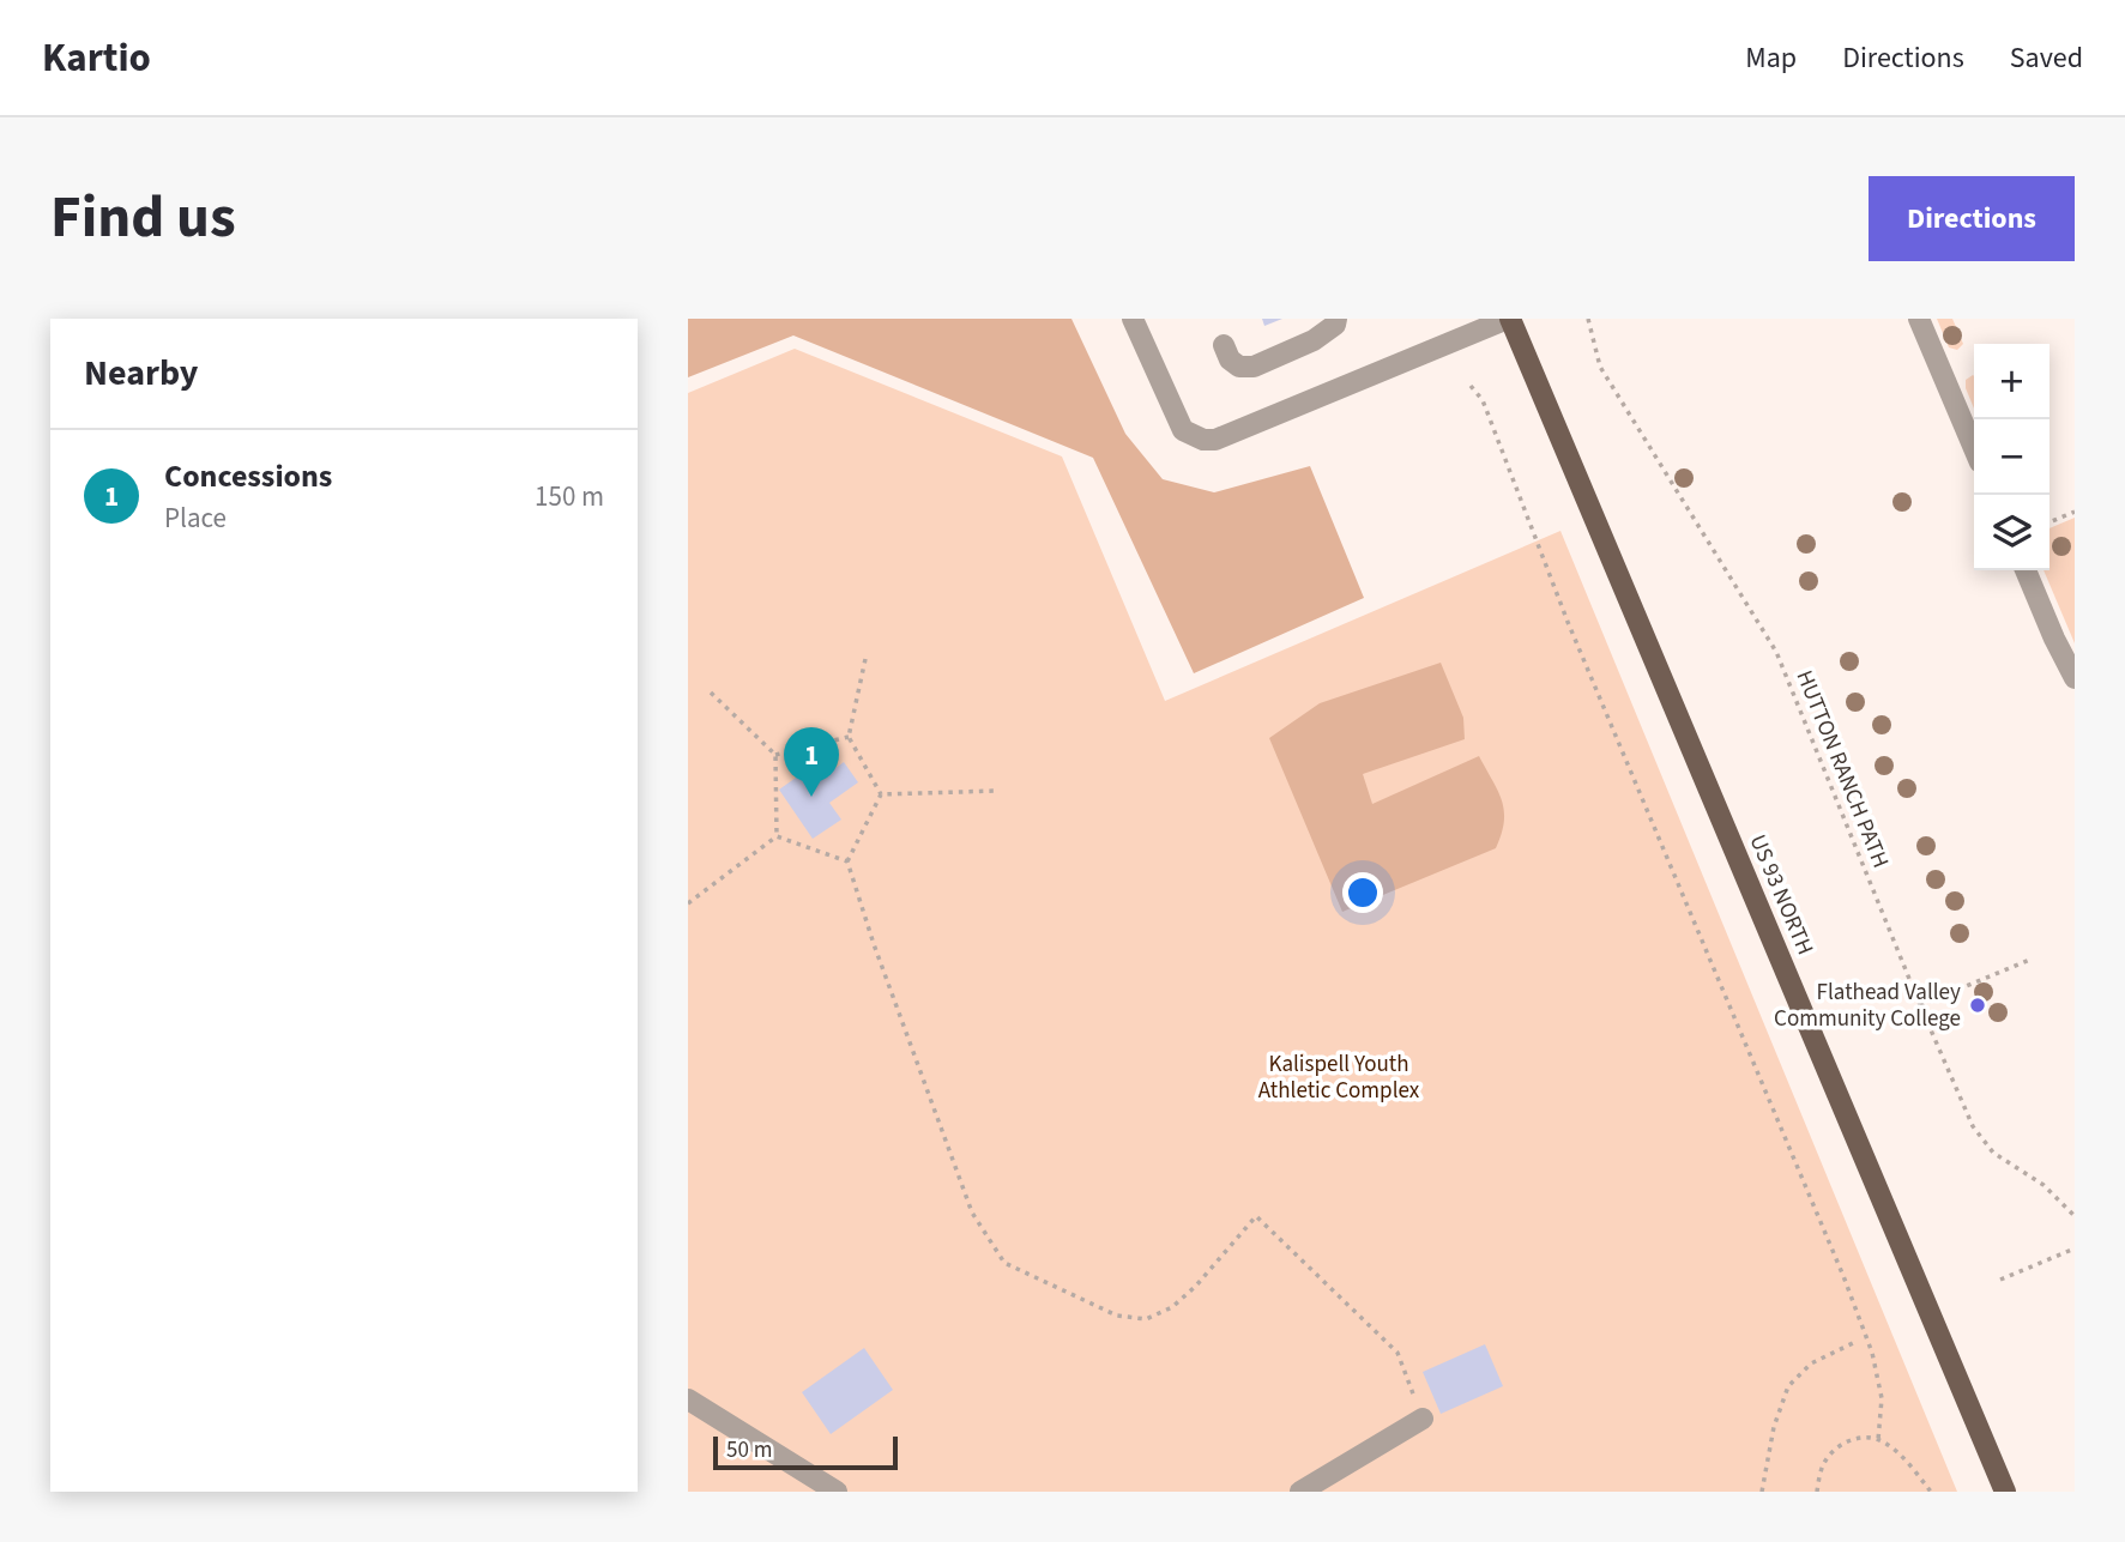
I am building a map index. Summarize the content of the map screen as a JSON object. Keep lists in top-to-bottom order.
{
  "streets": {
    "main road": ["US 93 NORTH"],
    "path": ["HUTTON RANCH PATH"]
  },
  "parks": ["Kalispell Youth Athletic Complex"],
  "places": ["Flathead Valley Community College"],
  "scale_bar": "50 m",
  "page": {
    "header": "Kartio",
    "nav": ["Map", "Directions", "Saved"],
    "title": "Find us",
    "buttons": "Directions",
    "heading": "Nearby",
    "map_buttons": ["+", "−"],
    "list": [
      {
        "mark": "1",
        "name": "Concessions",
        "note": "Place",
        "value": "150 m"
      }
    ],
    "pins": "1",
    "scale": "50 m"
  }
}
